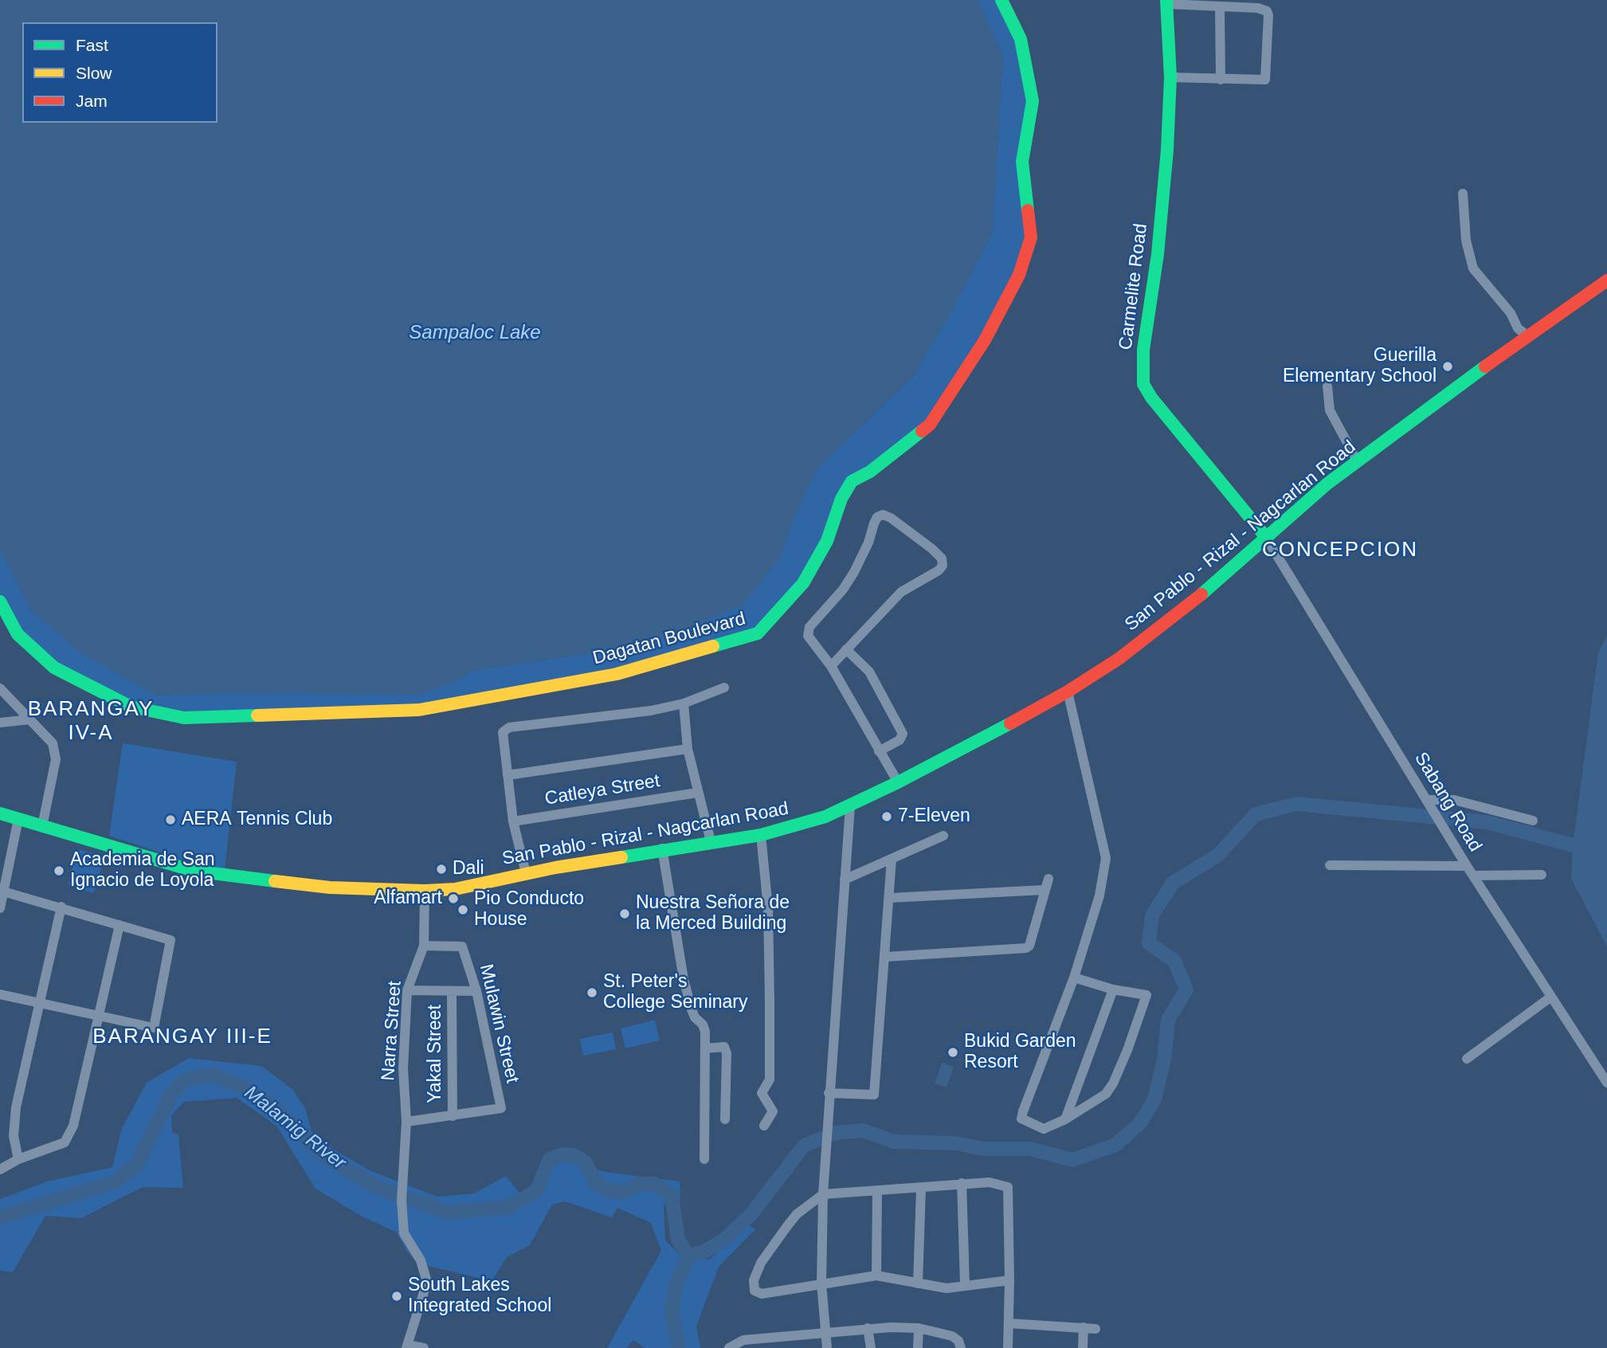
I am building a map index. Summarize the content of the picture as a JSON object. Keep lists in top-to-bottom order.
{
  "streets": {
    "street": [
      "Carmelite Road",
      "San Pablo - Rizal - Nagcarlan Road",
      "Dagatan Boulevard",
      "Catleya Street",
      "Sabang Road",
      "Mulawin Street",
      "Narra Street",
      "Yakal Street"
    ]
  },
  "crossings": [
    ["Carmelite Road", "San Pablo - Rizal - Nagcarlan Road"],
    ["Carmelite Road", "Sabang Road"],
    ["San Pablo - Rizal - Nagcarlan Road", "Sabang Road"],
    ["San Pablo - Rizal - Nagcarlan Road", "Narra Street"],
    ["Mulawin Street", "Narra Street"],
    ["Mulawin Street", "Yakal Street"]
  ],
  "districts": ["CONCEPCION", "BARANGAY IV-A", "BARANGAY III-E"],
  "water": ["Sampaloc Lake", "Malamig River"],
  "places": [
    "Guerilla Elementary School",
    "7-Eleven",
    "AERA Tennis Club",
    "Dali",
    "Academia de San Ignacio de Loyola",
    "Alfamart",
    "Pio Conducto House",
    "Nuestra Señora de la Merced Building",
    "St. Peter's College Seminary",
    "Bukid Garden Resort",
    "South Lakes Integrated School"
  ],
  "legend": ["Fast", "Slow", "Jam"]
}
